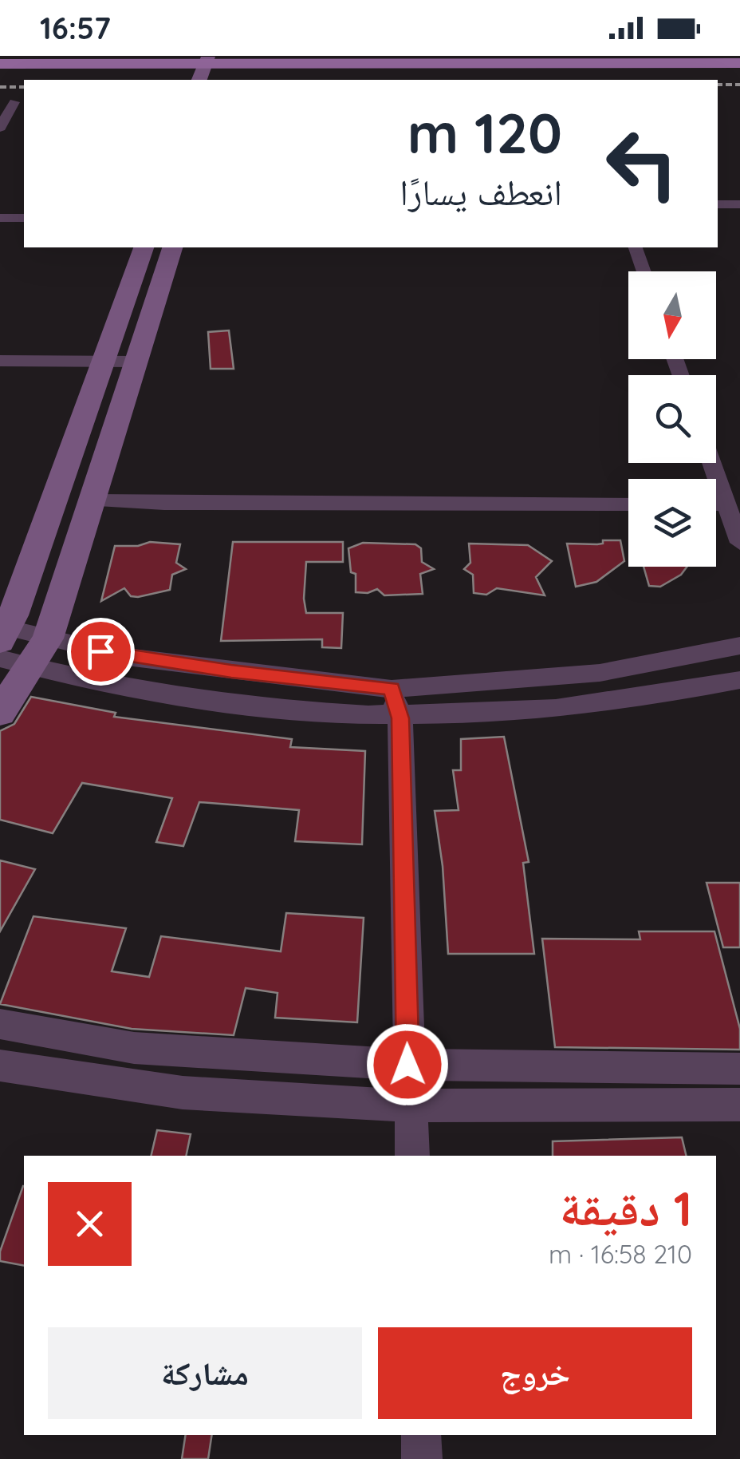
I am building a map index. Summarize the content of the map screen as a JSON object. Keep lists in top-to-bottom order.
{
  "north": "bottom",
  "page": {
    "status": "16:57",
    "turn": ["120 m", "انعطف يسارًا"],
    "heading": ["1 دقيقة", "210 m · 16:58"],
    "buttons": ["خروج", "مشاركة"]
  }
}
